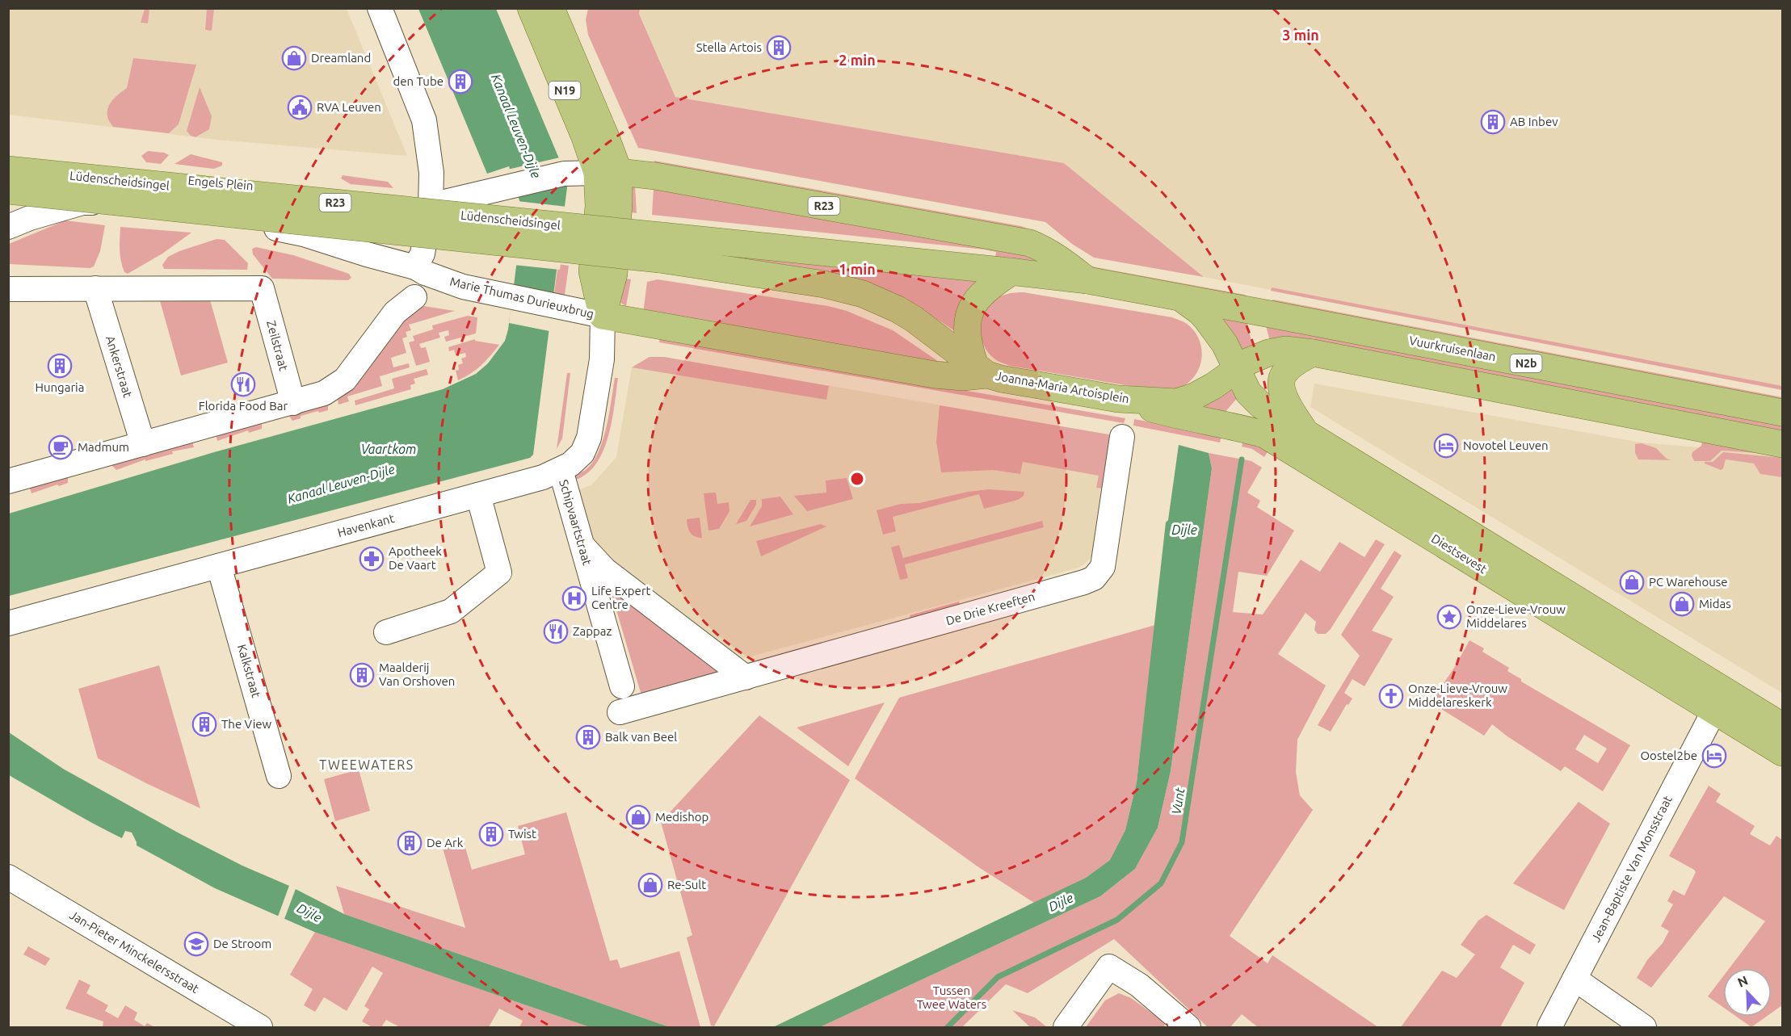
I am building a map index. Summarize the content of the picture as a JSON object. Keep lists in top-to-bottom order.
{
  "streets": {
    "main road": [
      "N19",
      "Lüdenscheidsingel",
      "R23",
      "Vuurkruisenlaan",
      "N2b",
      "Joanna-Maria Artoisplein",
      "Diestsevest"
    ],
    "street": [
      "Engels Plein",
      "Marie Thumas Durieuxbrug",
      "Zeilstraat",
      "Ankerstraat",
      "Schipvaartstraat",
      "Havenkant",
      "De Drie Kreeften",
      "Kalkstraat",
      "Jean-Baptiste Van Monsstraat",
      "Jan-Pieter Minckelersstraat"
    ]
  },
  "crossings": [
    ["N19", "R23"],
    ["N19", "Marie Thumas Durieuxbrug"],
    ["N19", "Havenkant"],
    ["Lüdenscheidsingel", "Engels Plein"],
    ["Lüdenscheidsingel", "R23"],
    ["Lüdenscheidsingel", "Joanna-Maria Artoisplein"],
    ["R23", "Marie Thumas Durieuxbrug"],
    ["R23", "Vuurkruisenlaan"],
    ["R23", "Joanna-Maria Artoisplein"],
    ["R23", "Havenkant"],
    ["R23", "Diestsevest"],
    ["Marie Thumas Durieuxbrug", "Havenkant"],
    ["Zeilstraat", "Ankerstraat"],
    ["Joanna-Maria Artoisplein", "Diestsevest"],
    ["Schipvaartstraat", "Havenkant"],
    ["Havenkant", "Kalkstraat"],
    ["Diestsevest", "Jean-Baptiste Van Monsstraat"]
  ],
  "districts": ["TWEEWATERS"],
  "water": [
    "Kanaal Leuven-Dijle",
    "Vaartkom",
    "Dijle",
    "Vunt"
  ],
  "parks": ["Tussen Twee Waters"],
  "places": {
    "building": [
      "Stella Artois",
      "den Tube",
      "AB Inbev",
      "Hungaria",
      "Maalderij Van Orshoven",
      "The View",
      "Balk van Beel",
      "Twist",
      "De Ark"
    ],
    "shop": [
      "Dreamland",
      "PC Warehouse",
      "Midas",
      "Medishop",
      "Re-Sult"
    ],
    "public building": ["RVA Leuven"],
    "restaurant": ["Florida Food Bar", "Zappaz"],
    "hotel": ["Novotel Leuven", "Oostel2be"],
    "cafe": ["Madmum"],
    "pharmacy": ["Apotheek De Vaart"],
    "hospital": ["Life Expert Centre"],
    "place": ["Onze-Lieve-Vrouw Middelares"],
    "church": ["Onze-Lieve-Vrouw Middelareskerk"],
    "school or university": ["De Stroom"]
  },
  "north": "top left",
  "rings": ["3 min", "2 min", "1 min"]
}
